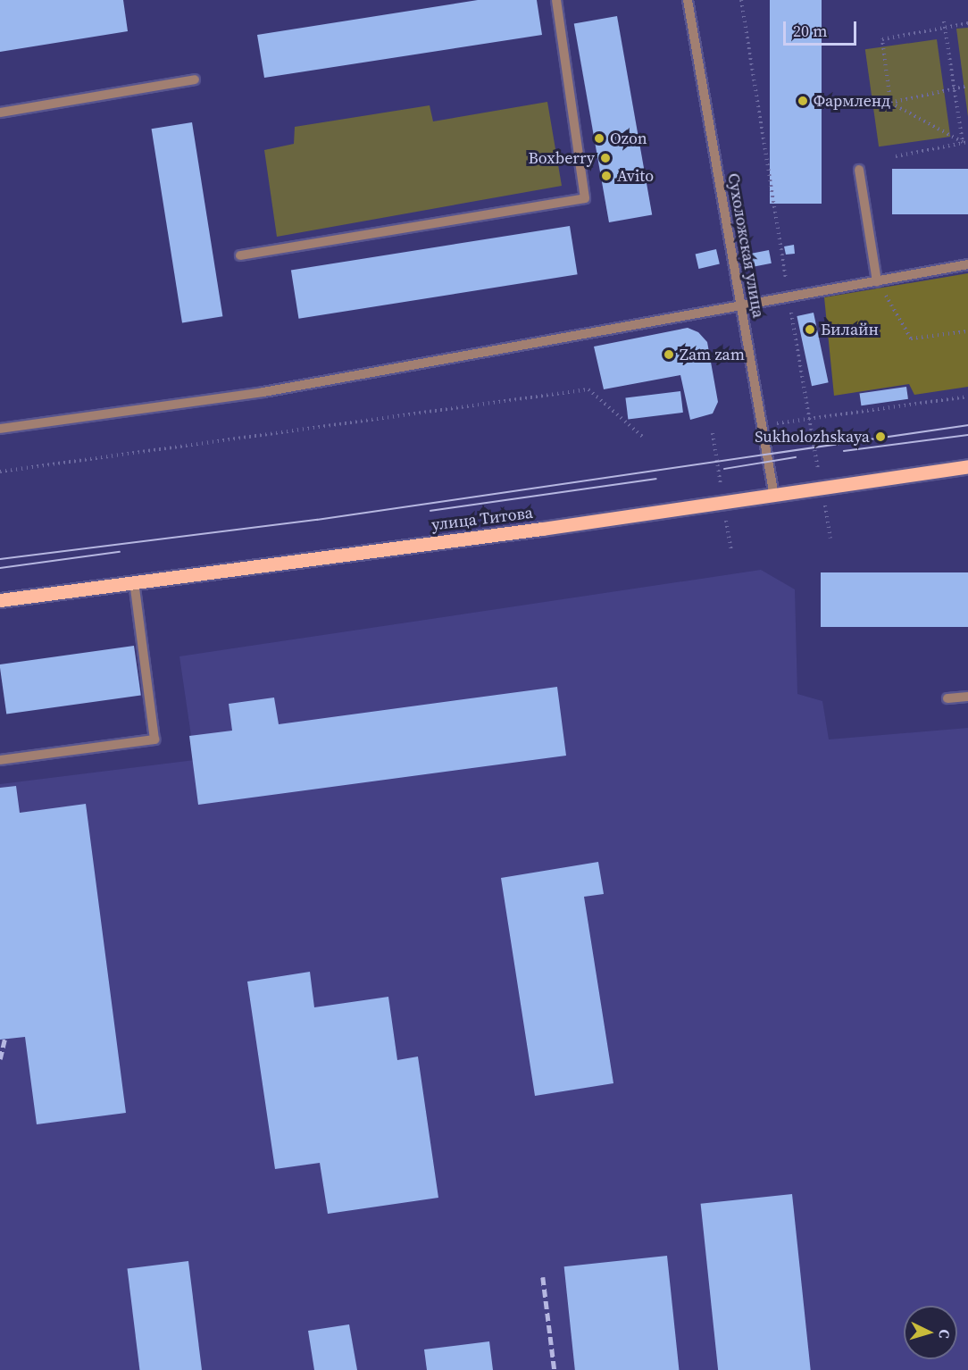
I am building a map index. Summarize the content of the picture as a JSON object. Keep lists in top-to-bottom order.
{
  "streets": {
    "main road": ["улица Титова"],
    "street": ["Сухоложская улица"]
  },
  "crossings": [
    ["Сухоложская улица", "улица Титова"]
  ],
  "places": [
    "Фармленд",
    "Ozon",
    "Boxberry",
    "Avito",
    "Билайн",
    "Zam zam",
    "Sukholozhskaya"
  ],
  "scale_bar": "20 m",
  "north": "right"
}
